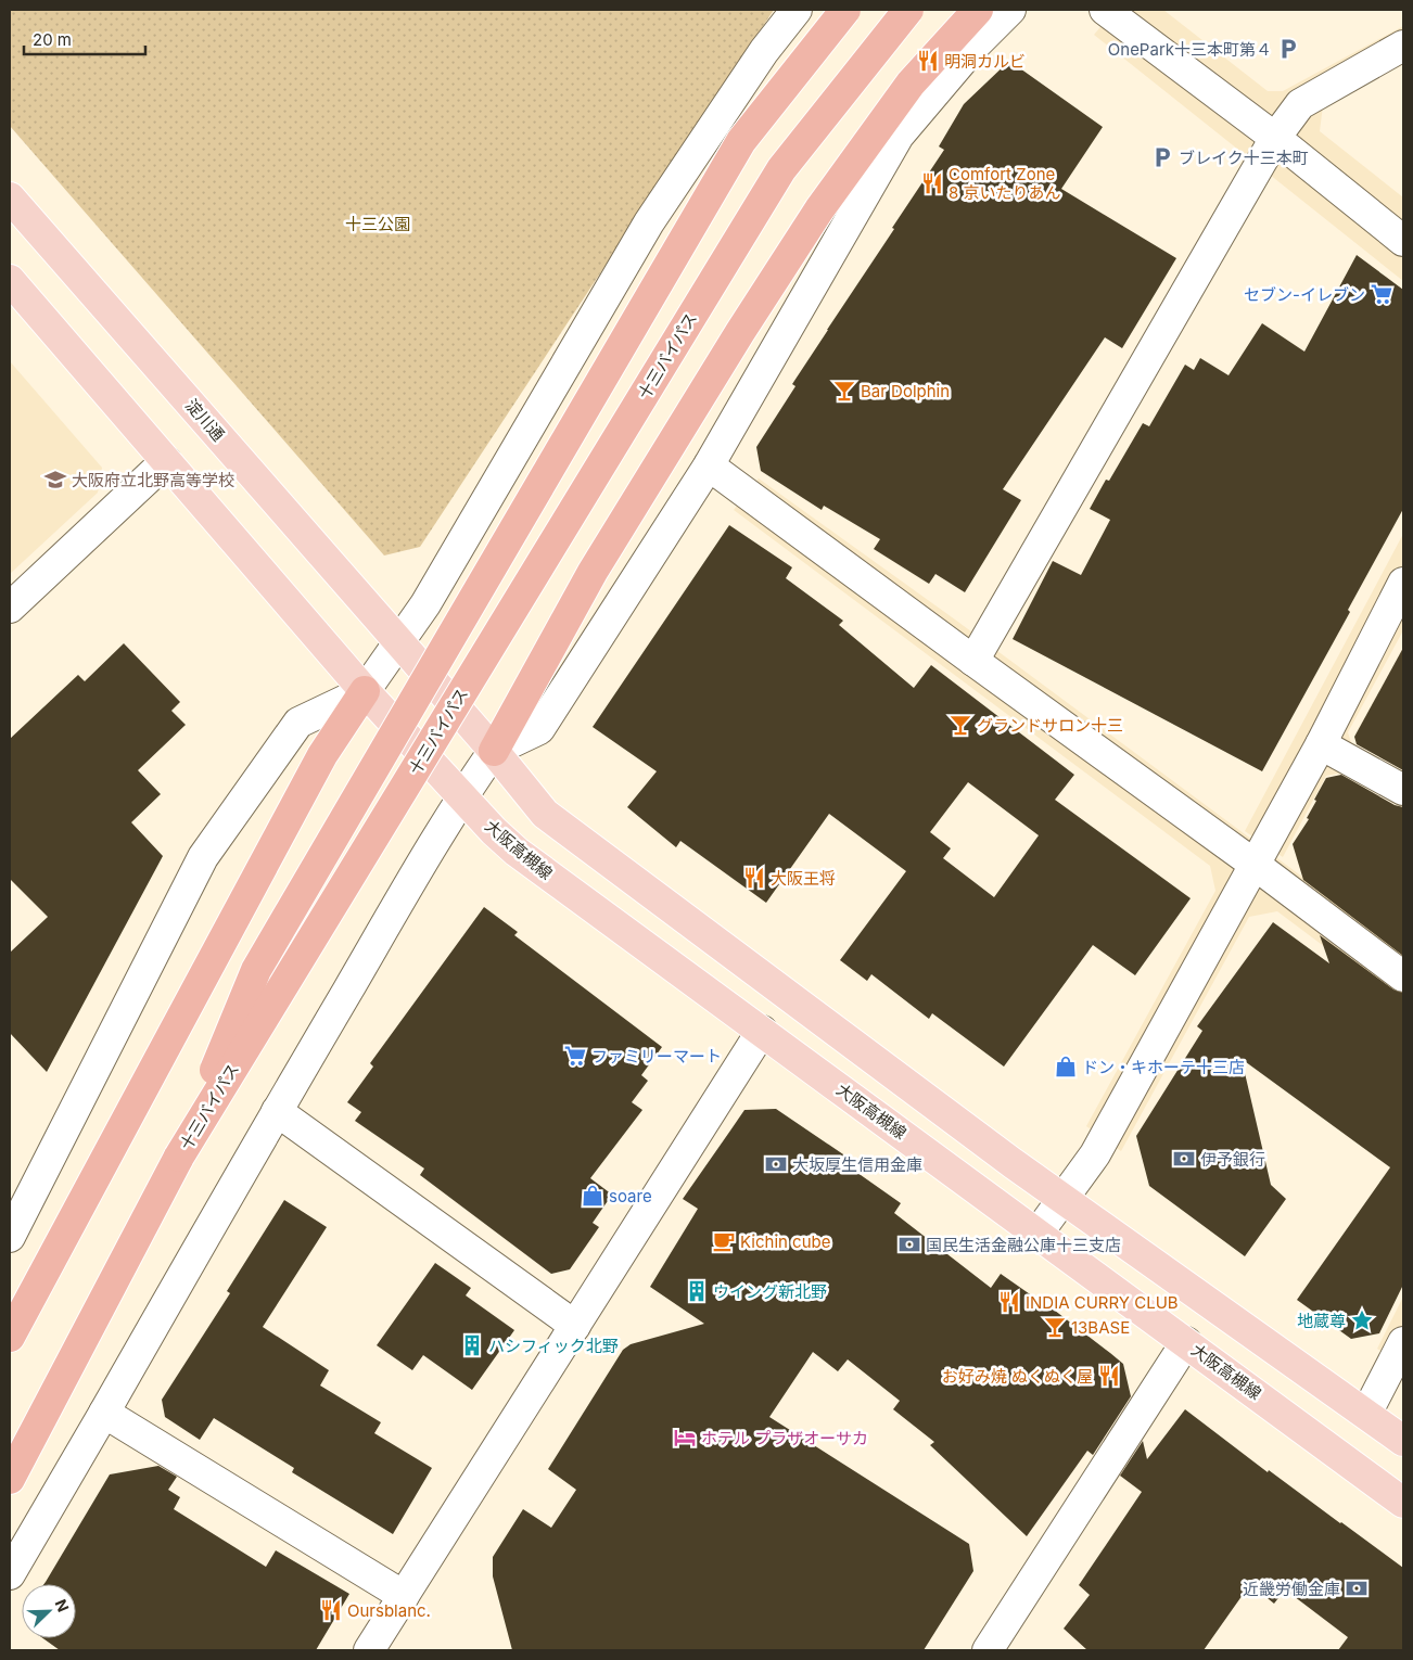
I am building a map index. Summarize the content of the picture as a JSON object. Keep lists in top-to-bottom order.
{
  "streets": {
    "highway": ["十三バイパス"],
    "main road": ["淀川通", "大阪高槻線"]
  },
  "parks": ["十三公園"],
  "places": {
    "parking": ["OnePark十三本町第４", "ブレイク十三本町"],
    "restaurant": [
      "明洞カルビ",
      "Comfort Zone 8 京いたりあん",
      "大阪王将",
      "INDIA CURRY CLUB",
      "お好み焼 ぬくぬく屋",
      "Oursblanc."
    ],
    "supermarket": ["セブン-イレブン", "ファミリーマート"],
    "bar": ["Bar Dolphin", "グランドサロン十三", "13BASE"],
    "school or university": ["大阪府立北野高等学校"],
    "shop": ["ドン・キホーテ十三店", "soare"],
    "bank": [
      "伊予銀行",
      "大坂厚生信用金庫",
      "国民生活金融公庫十三支店",
      "近畿労働金庫"
    ],
    "cafe": ["Kichin cube"],
    "building": ["ウイング新北野", "ハシフィック北野"],
    "place": ["地蔵尊"],
    "hotel": ["ホテル プラザオーサカ"]
  },
  "scale_bar": "20 m",
  "north": "top right"
}
